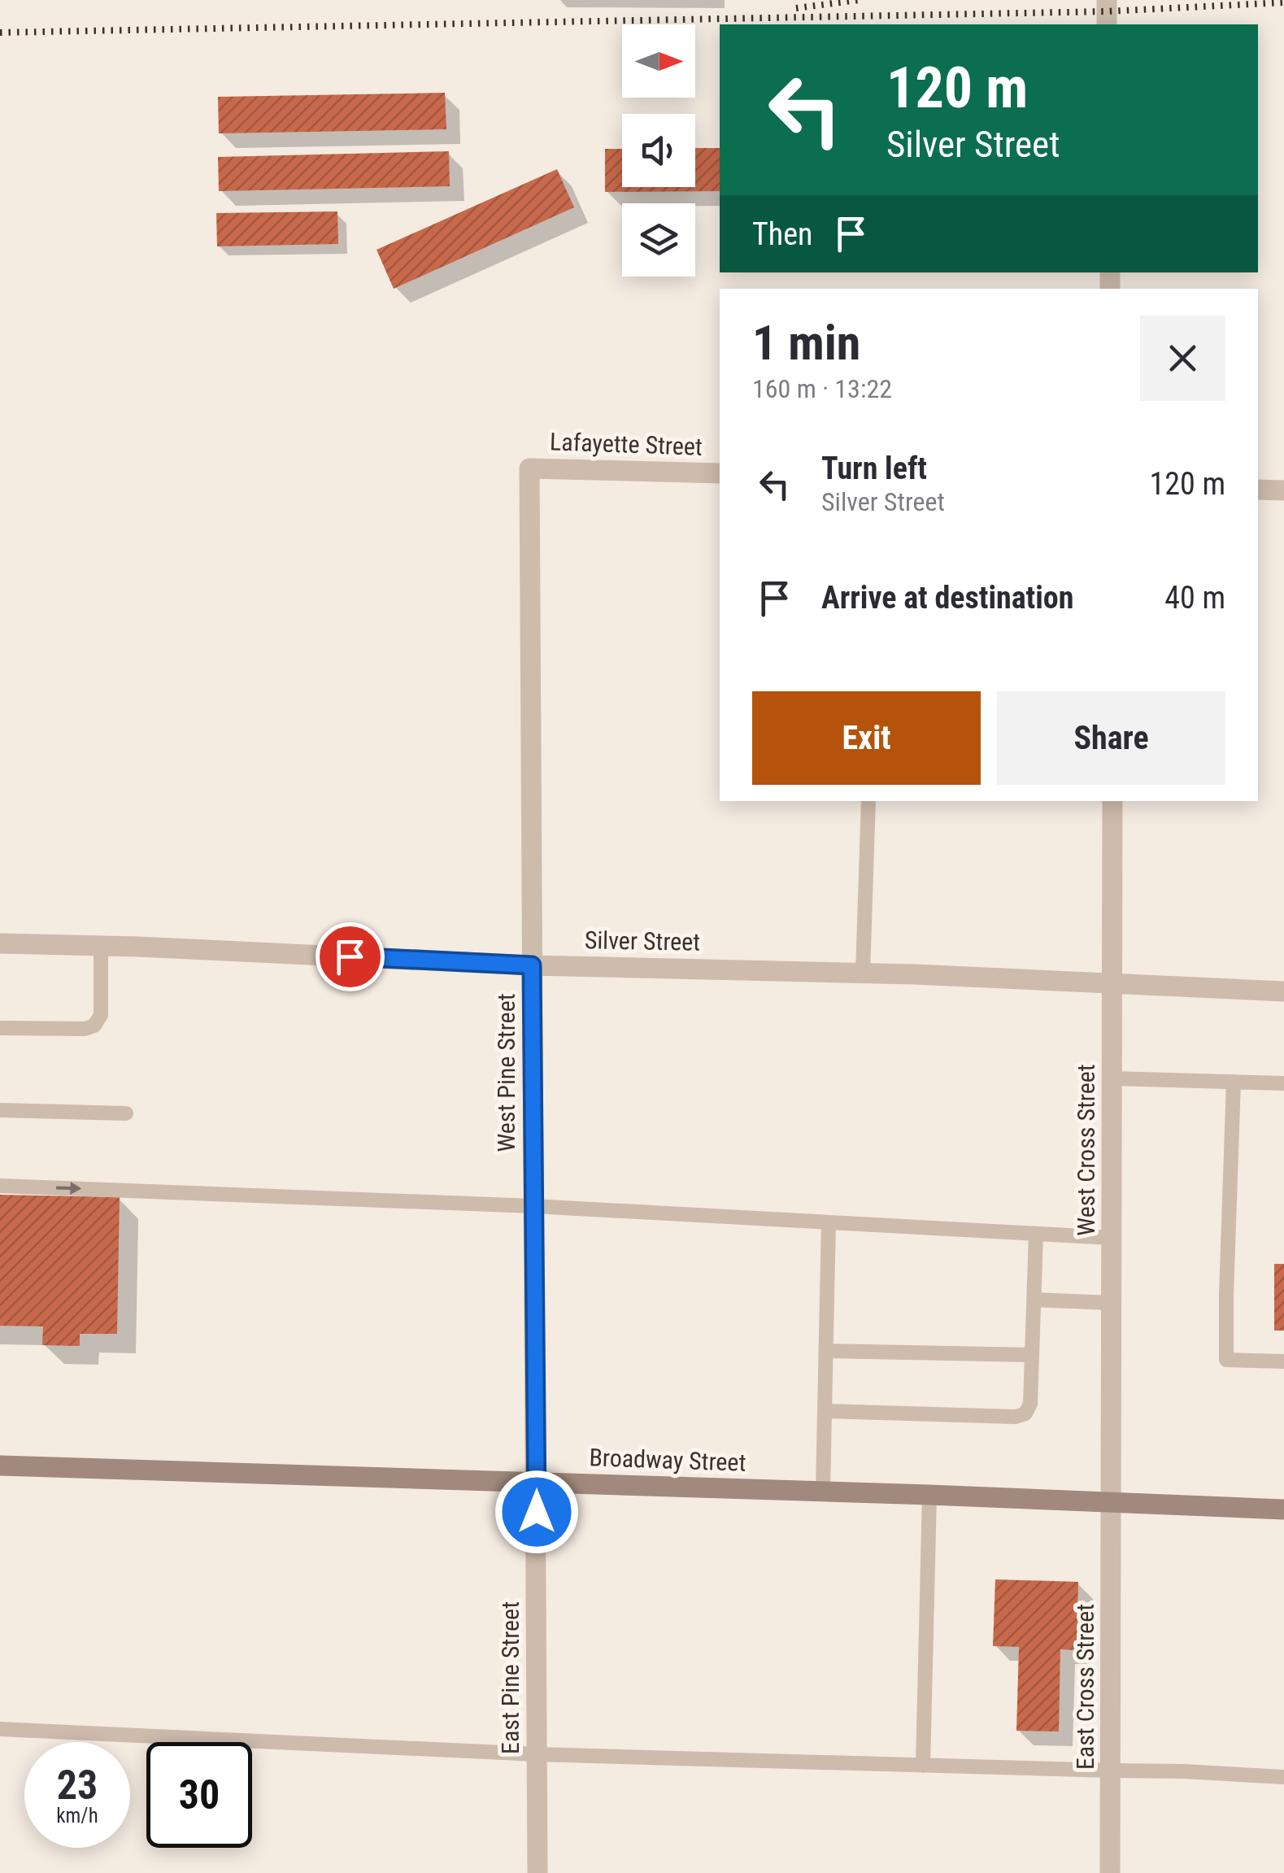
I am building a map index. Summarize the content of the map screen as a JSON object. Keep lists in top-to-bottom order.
{
  "streets": {
    "main road": ["Broadway Street"],
    "street": [
      "Lafayette Street",
      "Silver Street",
      "West Pine Street",
      "West Cross Street",
      "East Pine Street",
      "East Cross Street"
    ]
  },
  "crossings": [
    ["Lafayette Street", "West Pine Street"],
    ["Silver Street", "West Pine Street"],
    ["Silver Street", "West Cross Street"],
    ["West Pine Street", "Broadway Street"],
    ["West Pine Street", "East Pine Street"],
    ["West Cross Street", "Broadway Street"],
    ["West Cross Street", "East Cross Street"],
    ["Broadway Street", "East Pine Street"],
    ["Broadway Street", "East Cross Street"]
  ],
  "north": "right",
  "page": {
    "turn": ["120 m", "Silver Street"],
    "then": "Then",
    "heading": ["1 min", "160 m · 13:22"],
    "list": [
      {
        "name": "Turn left",
        "note": "Silver Street",
        "value": "120 m"
      },
      {
        "name": "Arrive at destination",
        "value": "40 m"
      }
    ],
    "buttons": ["Exit", "Share"],
    "speed": "23 km/h",
    "limit": "30"
  }
}
